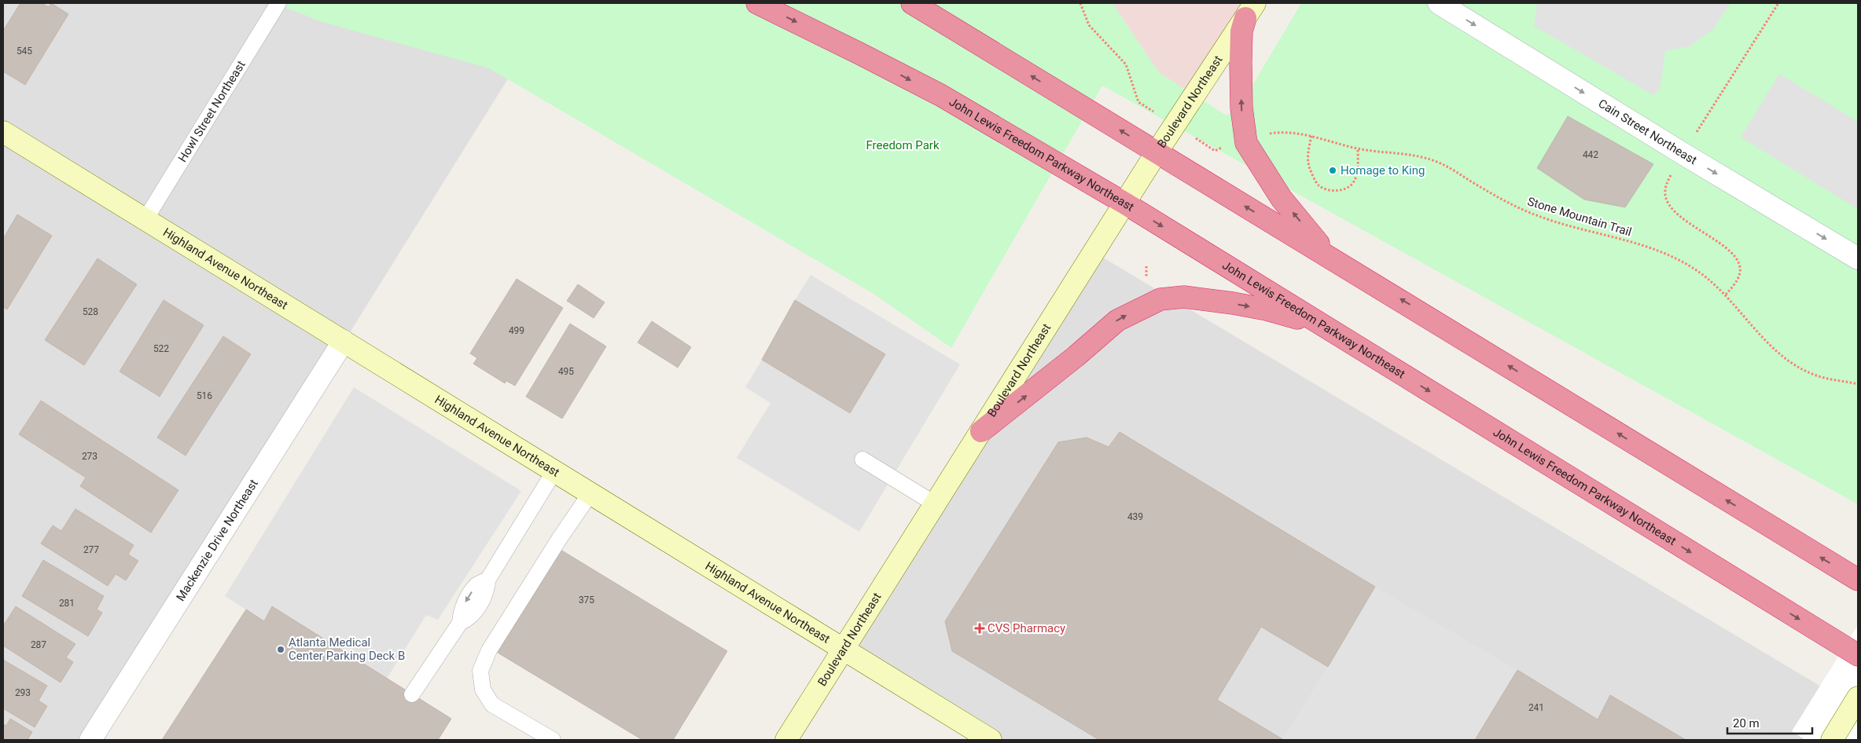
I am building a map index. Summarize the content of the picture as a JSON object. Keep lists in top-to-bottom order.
{
  "streets": {
    "highway": ["John Lewis Freedom Parkway Northeast"],
    "main road": ["Boulevard Northeast", "Highland Avenue Northeast"],
    "street": ["Cain Street Northeast", "Mackenzie Drive Northeast"],
    "lane": ["Howl Street Northeast"],
    "path": ["Stone Mountain Trail"]
  },
  "crossings": [
    ["Boulevard Northeast", "John Lewis Freedom Parkway Northeast"],
    ["Boulevard Northeast", "Highland Avenue Northeast"],
    ["Howl Street Northeast", "Highland Avenue Northeast"],
    ["Highland Avenue Northeast", "Mackenzie Drive Northeast"]
  ],
  "one_way": ["Cain Street Northeast"],
  "parks": ["Freedom Park"],
  "places": {
    "other": ["Homage to King", "Atlanta Medical Center Parking Deck B"],
    "health": ["CVS Pharmacy"]
  },
  "house_numbers": [
    "545",
    "442",
    "528",
    "499",
    "522",
    "495",
    "516",
    "273",
    "439",
    "277",
    "375",
    "281",
    "287",
    "293",
    "241"
  ],
  "scale_bar": "20 m"
}
